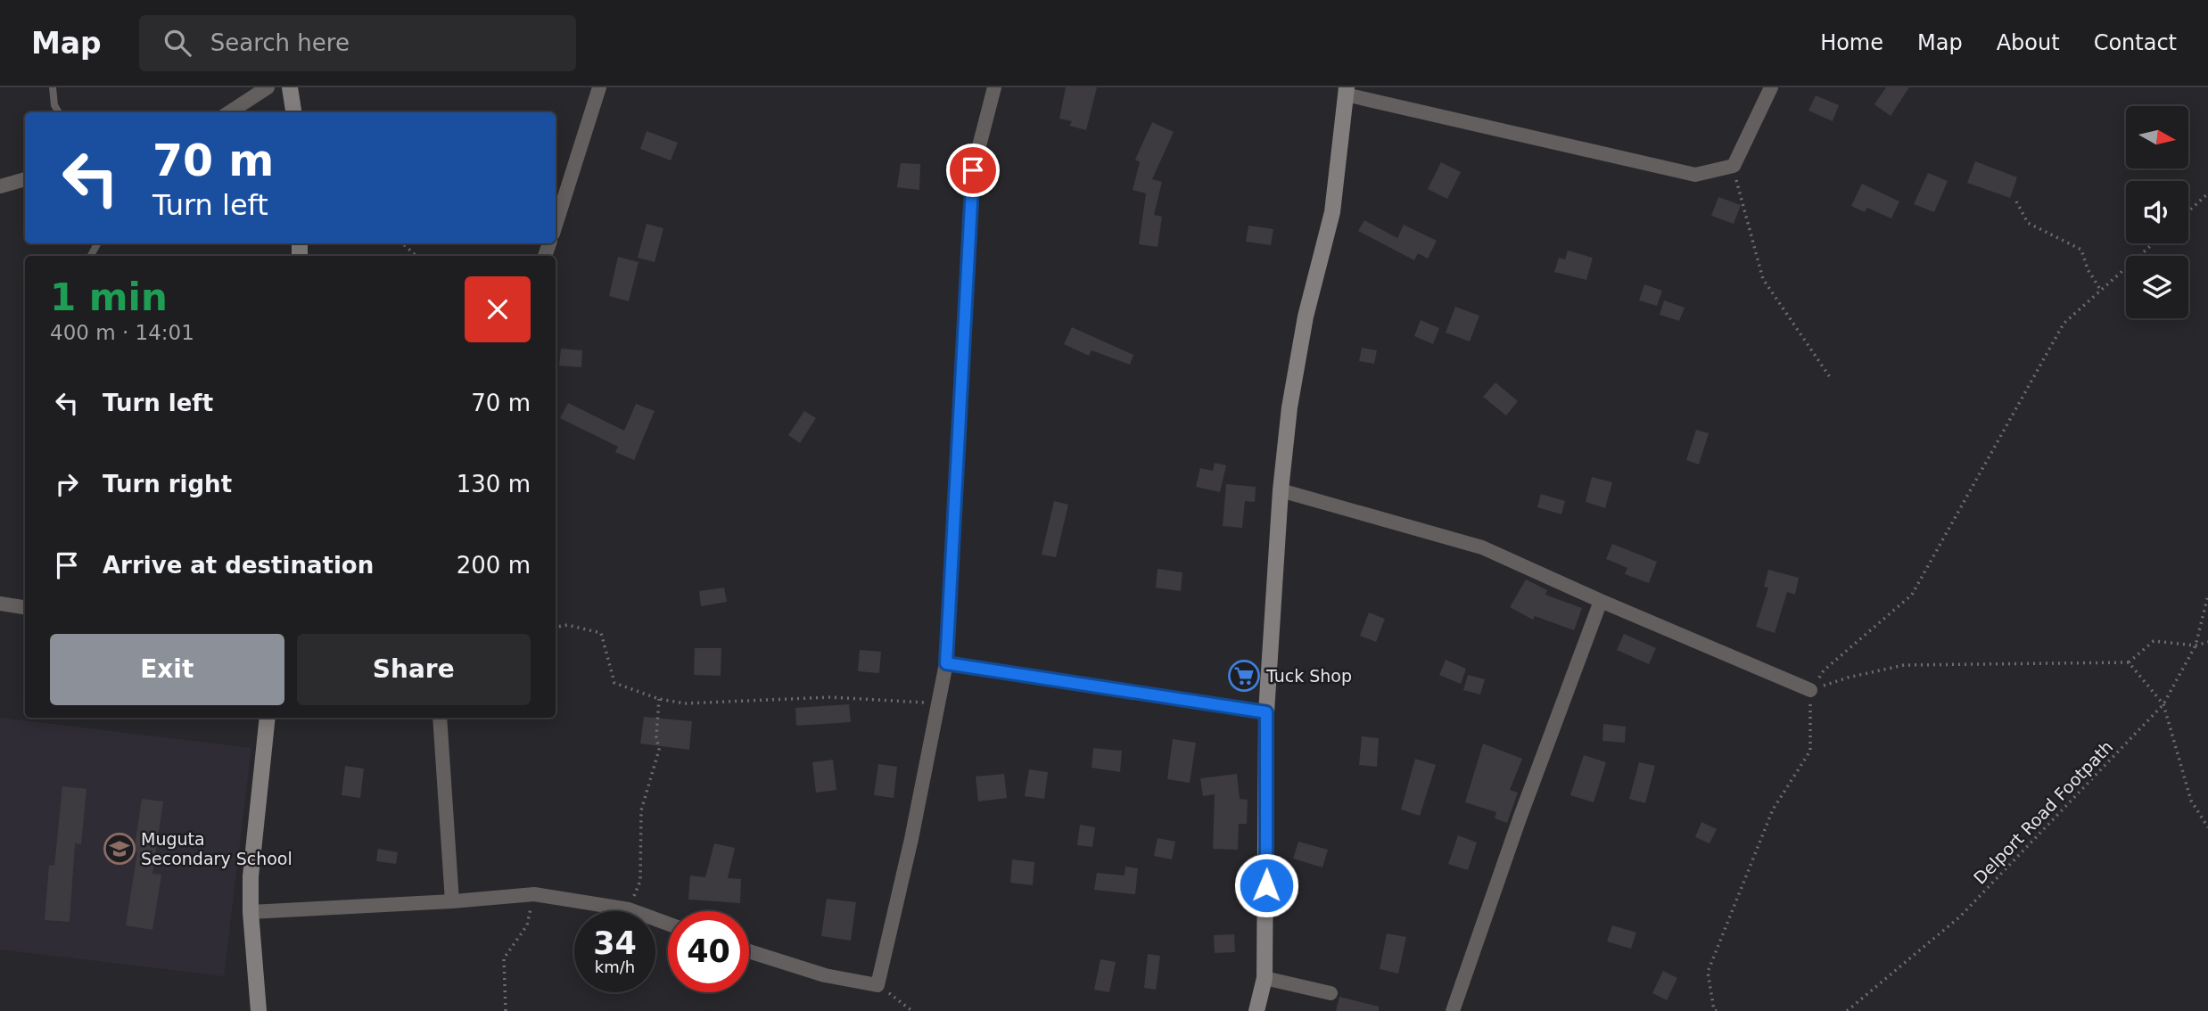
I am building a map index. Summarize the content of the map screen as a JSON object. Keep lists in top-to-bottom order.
{
  "streets": {
    "path": ["Delport Road Footpath"]
  },
  "places": {
    "supermarket": ["Tuck Shop"],
    "school or university": ["Muguta Secondary School"]
  },
  "north": "right",
  "page": {
    "header": "Map",
    "search": "Search here",
    "nav": [
      "Home",
      "Map",
      "About",
      "Contact"
    ],
    "turn": ["70 m", "Turn left"],
    "heading": ["1 min", "400 m · 14:01"],
    "list": [
      {
        "name": "Turn left",
        "value": "70 m"
      },
      {
        "name": "Turn right",
        "value": "130 m"
      },
      {
        "name": "Arrive at destination",
        "value": "200 m"
      }
    ],
    "buttons": ["Exit", "Share"],
    "speed": "34 km/h",
    "limit": "40"
  }
}
